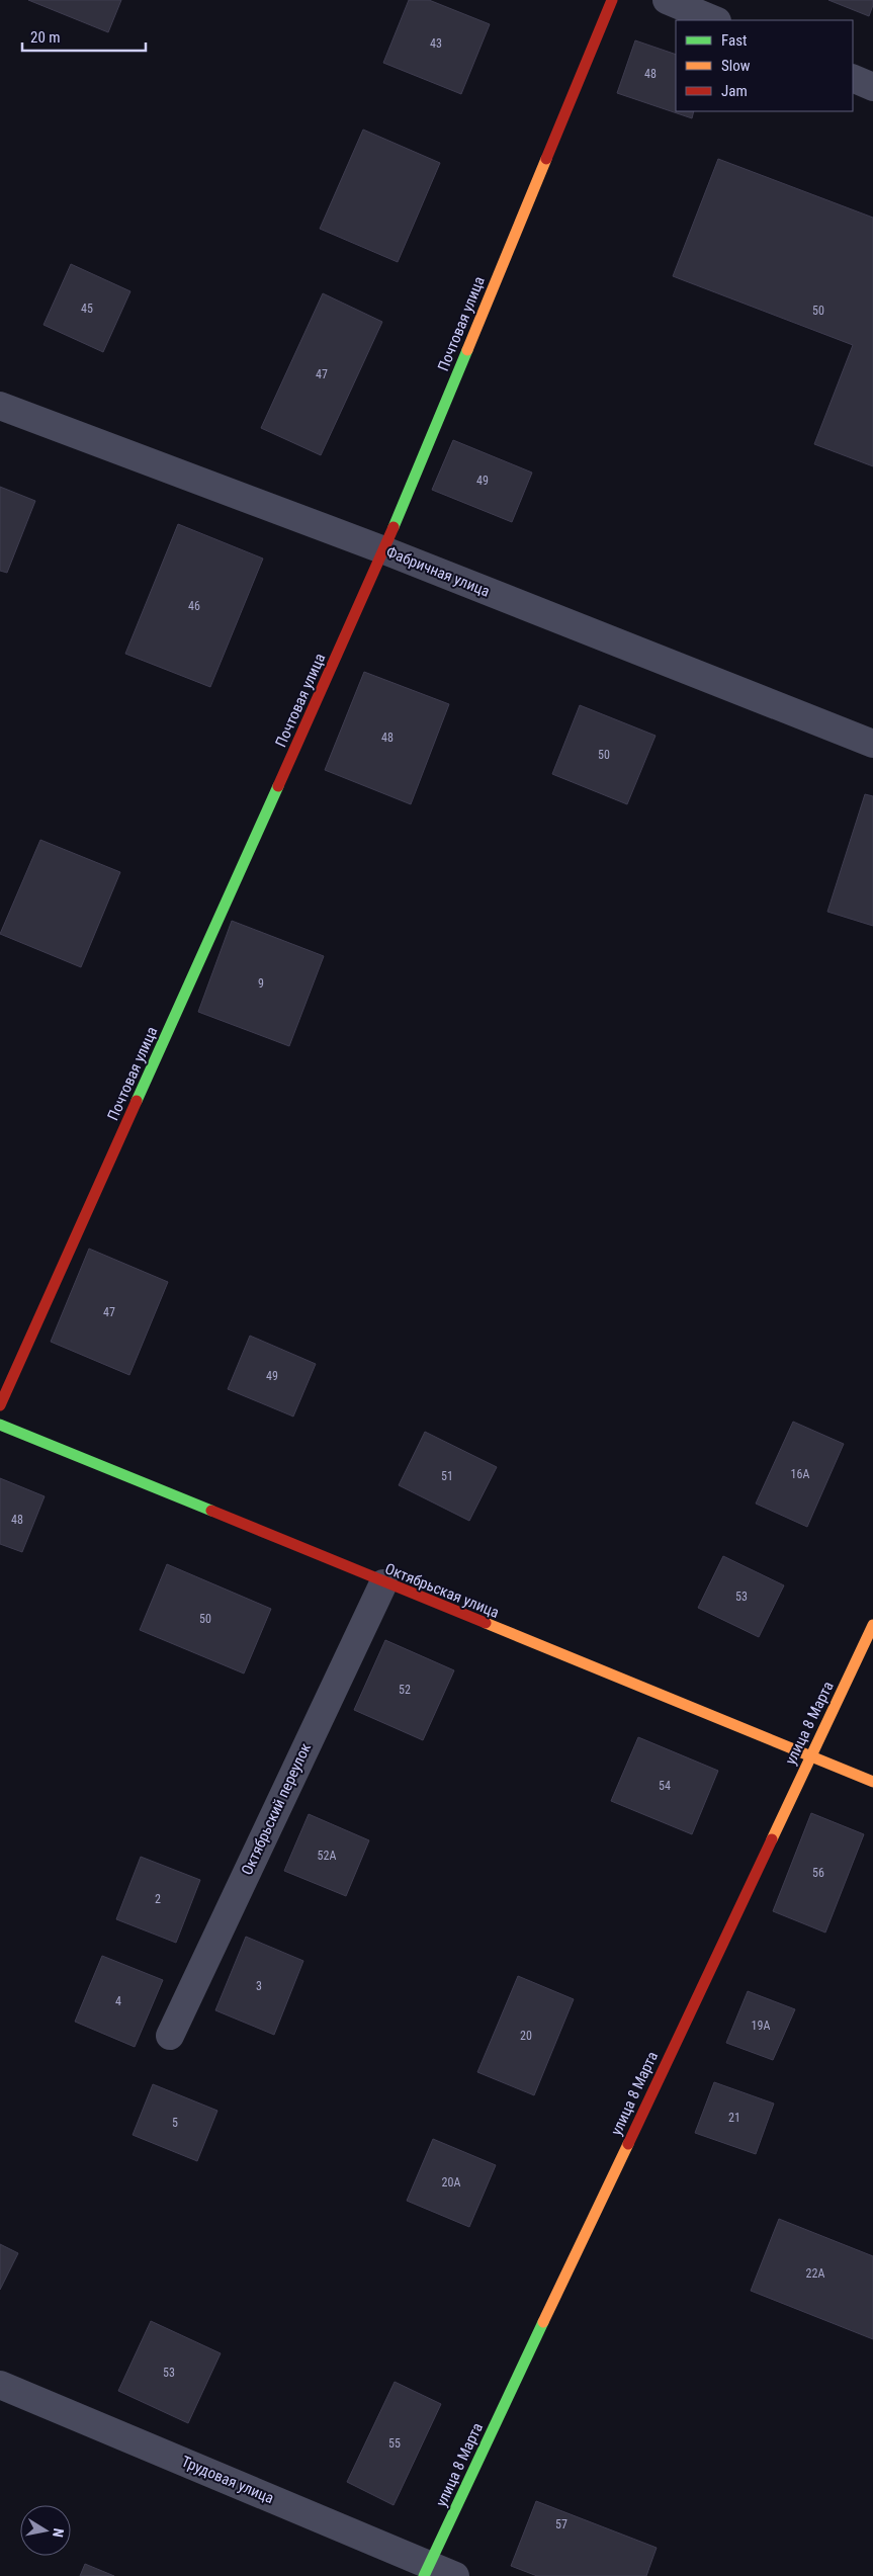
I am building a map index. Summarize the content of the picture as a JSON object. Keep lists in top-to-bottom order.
{
  "streets": {
    "street": [
      "Почтовая улица",
      "Фабричная улица",
      "Октябрьская улица",
      "улица 8 Марта",
      "Октябрьский переулок",
      "Трудовая улица"
    ]
  },
  "crossings": [
    ["Почтовая улица", "Фабричная улица"],
    ["Октябрьская улица", "улица 8 Марта"],
    ["Октябрьская улица", "Октябрьский переулок"],
    ["улица 8 Марта", "Трудовая улица"]
  ],
  "house_numbers": [
    "43",
    "48",
    "45",
    "50",
    "47",
    "49",
    "46",
    "48",
    "50",
    "9",
    "47",
    "49",
    "16А",
    "51",
    "48",
    "53",
    "50",
    "52",
    "54",
    "52А",
    "56",
    "2",
    "3",
    "4",
    "19А",
    "20",
    "21",
    "5",
    "20А",
    "22А",
    "53",
    "55",
    "57"
  ],
  "legend": ["Fast", "Slow", "Jam"],
  "scale_bar": "20 m",
  "north": "right"
}
